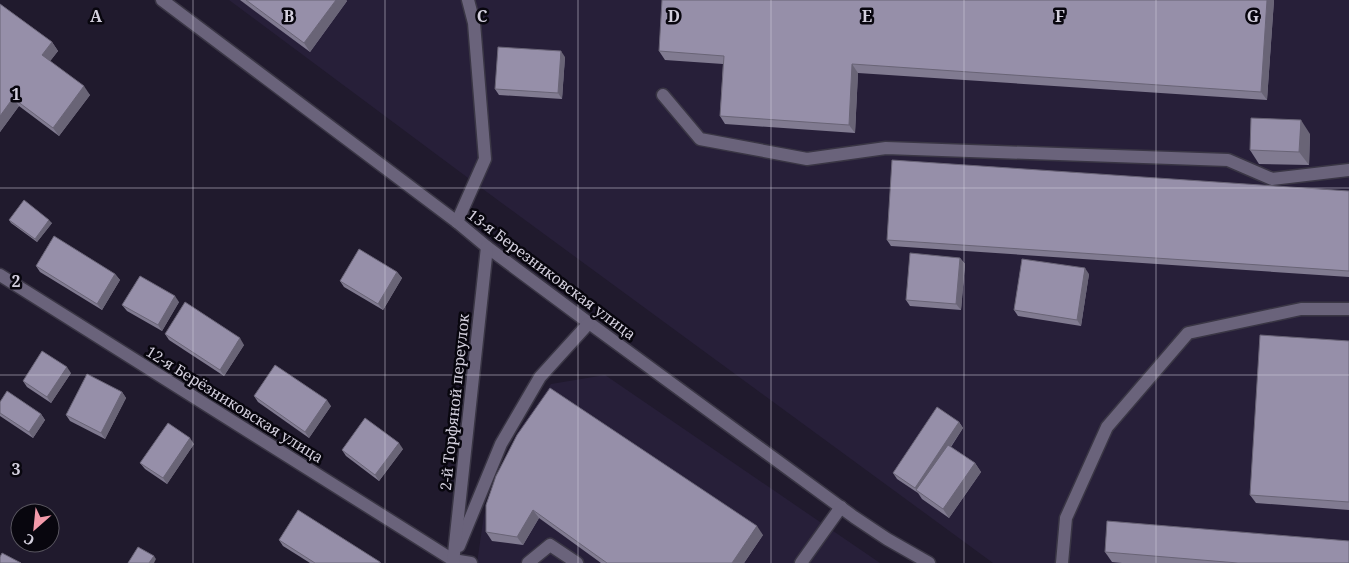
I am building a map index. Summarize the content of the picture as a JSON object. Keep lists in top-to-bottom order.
{
  "streets": {
    "street": ["13-я Березниковская улица", "2-й Торфяной переулок", "12-я Берёзниковская улица"]
  },
  "crossings": [
    ["13-я Березниковская улица", "2-й Торфяной переулок"],
    ["2-й Торфяной переулок", "12-я Берёзниковская улица"]
  ],
  "north": "bottom left",
  "grid": {
    "columns": [
      "A",
      "B",
      "C",
      "D",
      "E",
      "F",
      "G"
    ],
    "rows": ["1", "2", "3"]
  }
}
